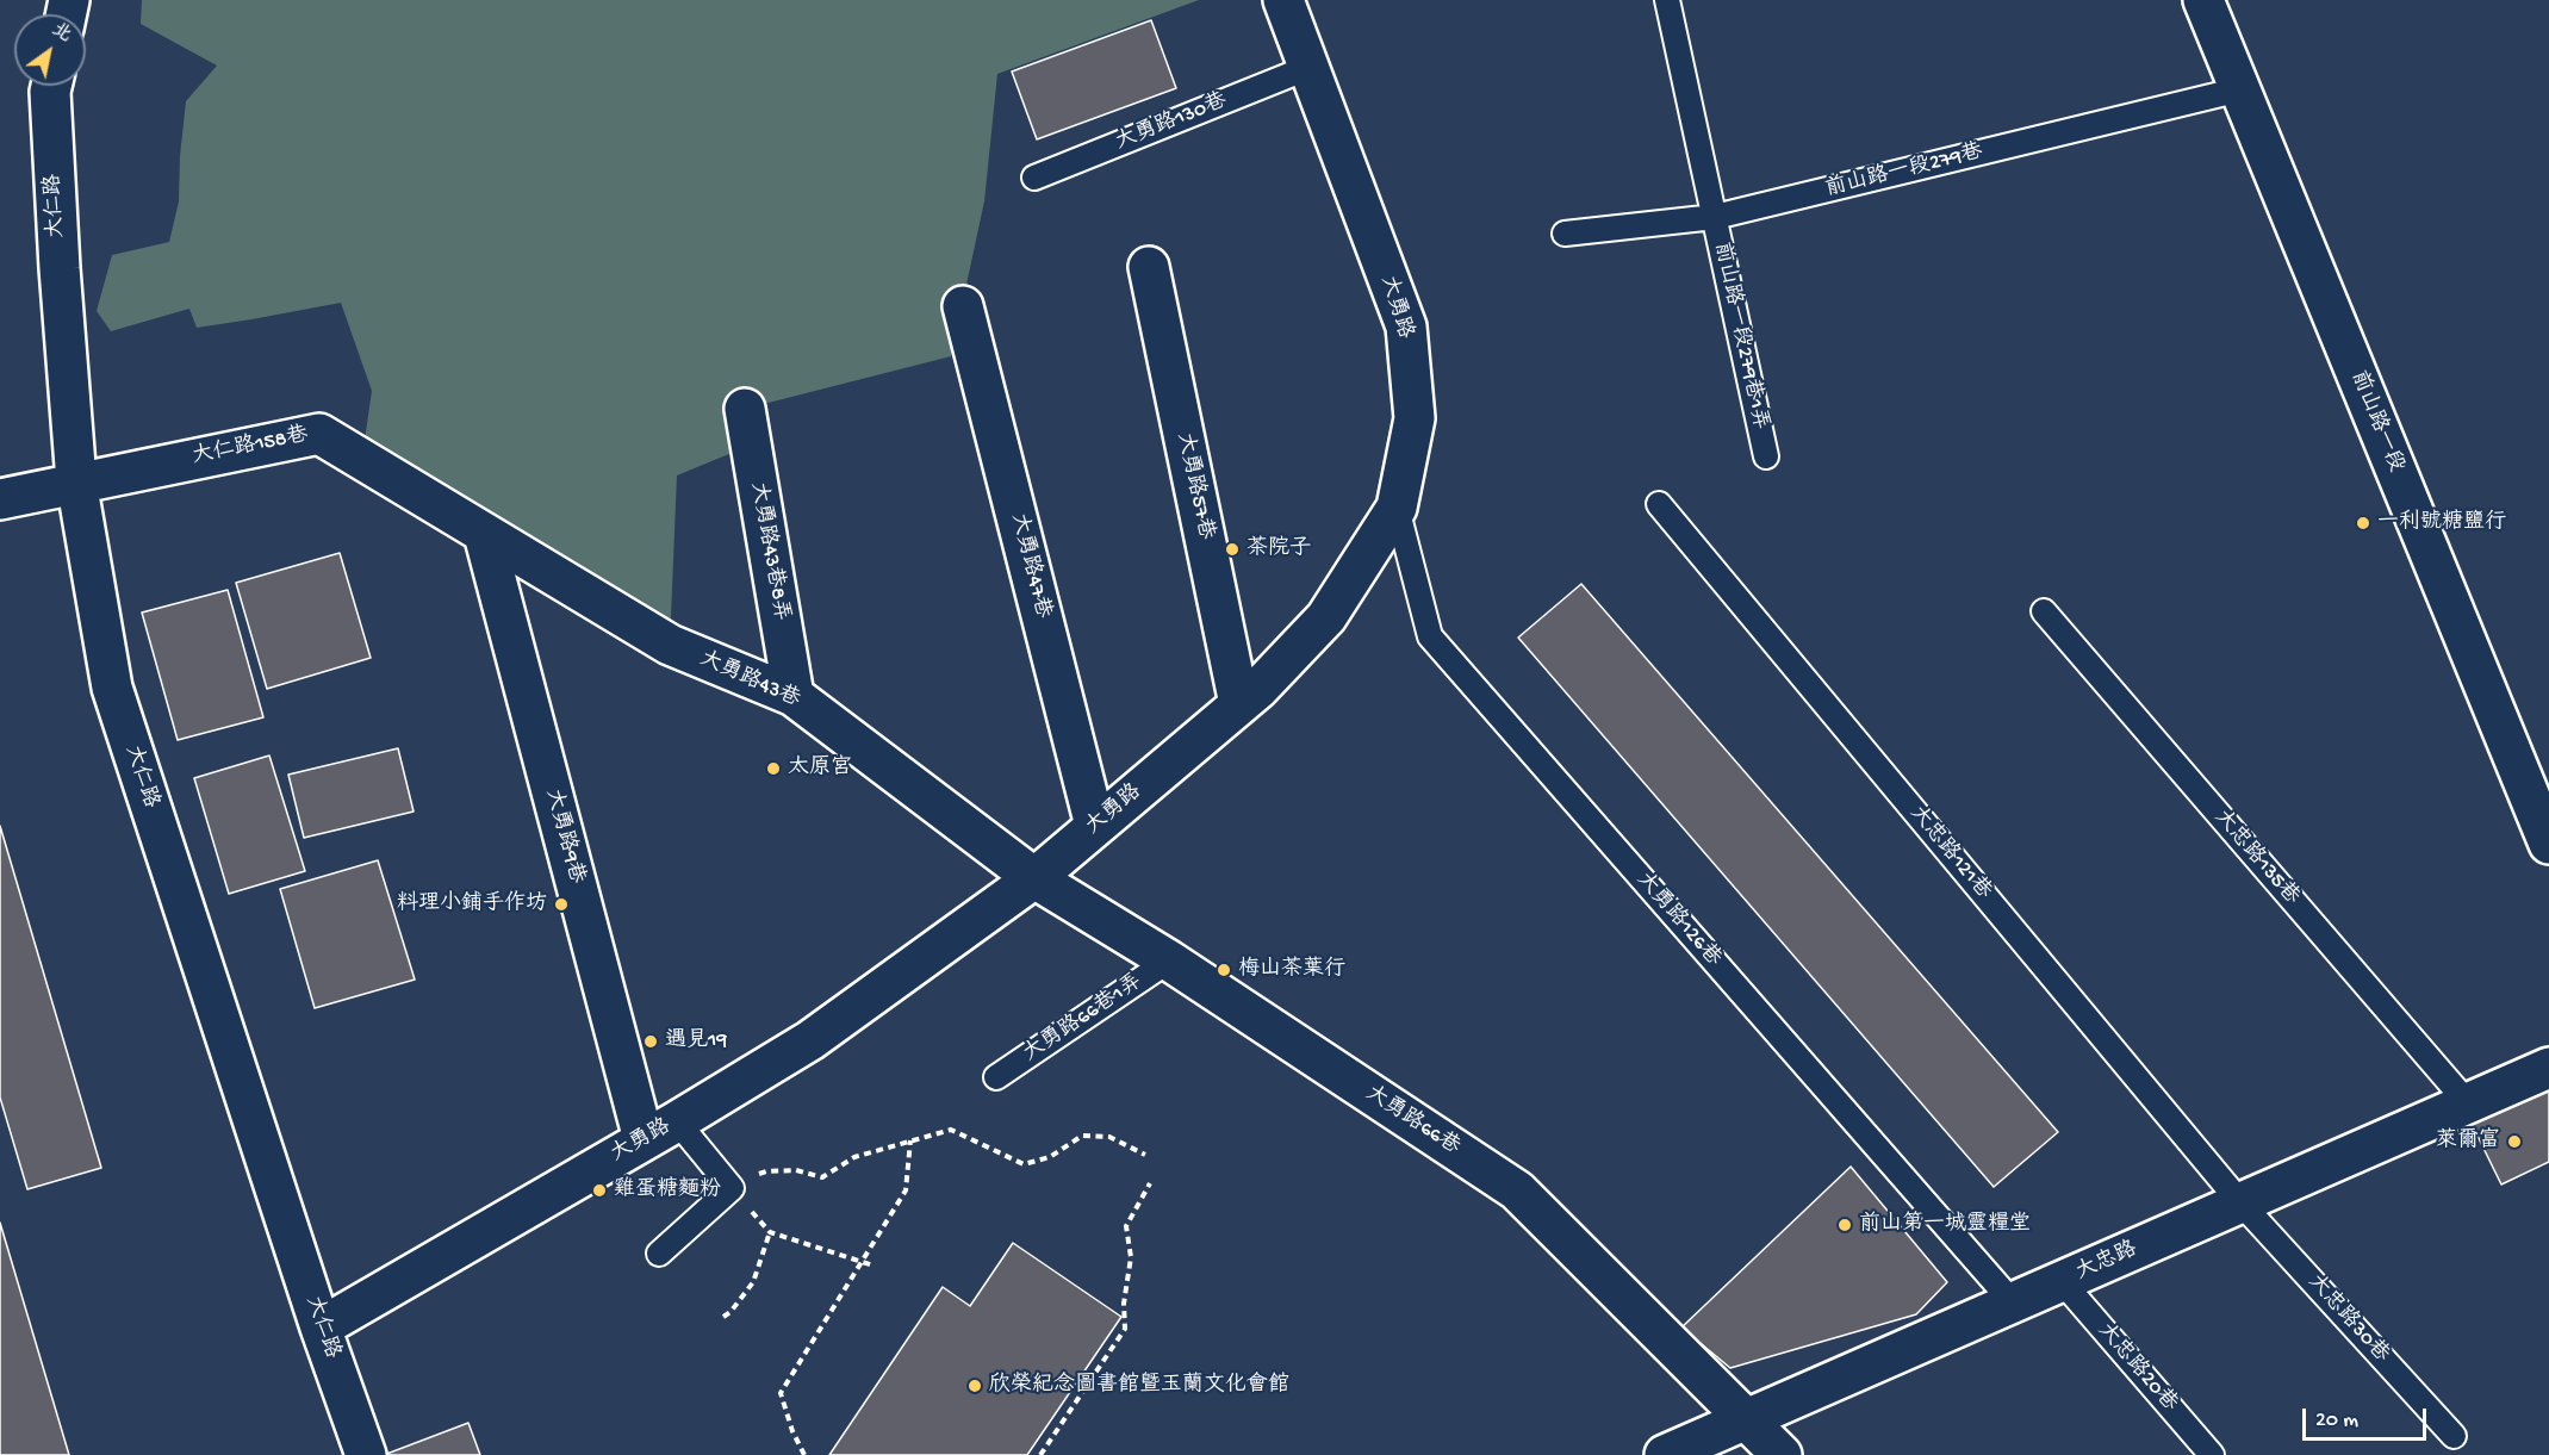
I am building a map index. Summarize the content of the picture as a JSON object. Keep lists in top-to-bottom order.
{
  "streets": {
    "street": [
      "大仁路",
      "大勇路",
      "前山路一段",
      "大仁路158巷",
      "大勇路57巷",
      "大勇路43巷8弄",
      "大勇路47巷",
      "大勇路43巷",
      "大勇路9巷",
      "大勇路66巷",
      "大忠路"
    ],
    "lane": [
      "大勇路130巷",
      "前山路一段279巷",
      "前山路一段279巷1弄",
      "大忠路121巷",
      "大忠路135巷",
      "大勇路126巷",
      "大勇路66巷1弄",
      "大忠路30巷",
      "大忠路20巷"
    ]
  },
  "crossings": [
    ["大勇路130巷", "大勇路"],
    ["前山路一段279巷", "前山路一段279巷1弄"],
    ["前山路一段279巷", "前山路一段"],
    ["大仁路", "大勇路"],
    ["大仁路", "大仁路158巷"],
    ["大勇路", "大勇路57巷"],
    ["大勇路", "大勇路47巷"],
    ["大勇路", "大勇路43巷"],
    ["大勇路", "大勇路9巷"],
    ["大勇路", "大勇路126巷"],
    ["大勇路", "大勇路66巷"],
    ["大仁路158巷", "大勇路43巷"],
    ["大仁路158巷", "大勇路9巷"],
    ["大勇路43巷8弄", "大勇路43巷"],
    ["大勇路43巷", "大勇路9巷"],
    ["大勇路43巷", "大勇路66巷"],
    ["大忠路121巷", "大忠路"],
    ["大忠路121巷", "大忠路30巷"],
    ["大忠路135巷", "大忠路"],
    ["大勇路126巷", "大忠路"],
    ["大勇路66巷1弄", "大勇路66巷"],
    ["大勇路66巷", "大忠路"],
    ["大忠路", "大忠路30巷"],
    ["大忠路", "大忠路20巷"]
  ],
  "places": [
    "一利號糖鹽行",
    "茶院子",
    "太原宮",
    "料理小鋪手作坊",
    "梅山茶葉行",
    "遇見19",
    "萊爾富",
    "雞蛋糖麵粉",
    "前山第一城靈糧堂",
    "欣榮紀念圖書館暨玉蘭文化會館"
  ],
  "scale_bar": "20 m",
  "north": "top right"
}
